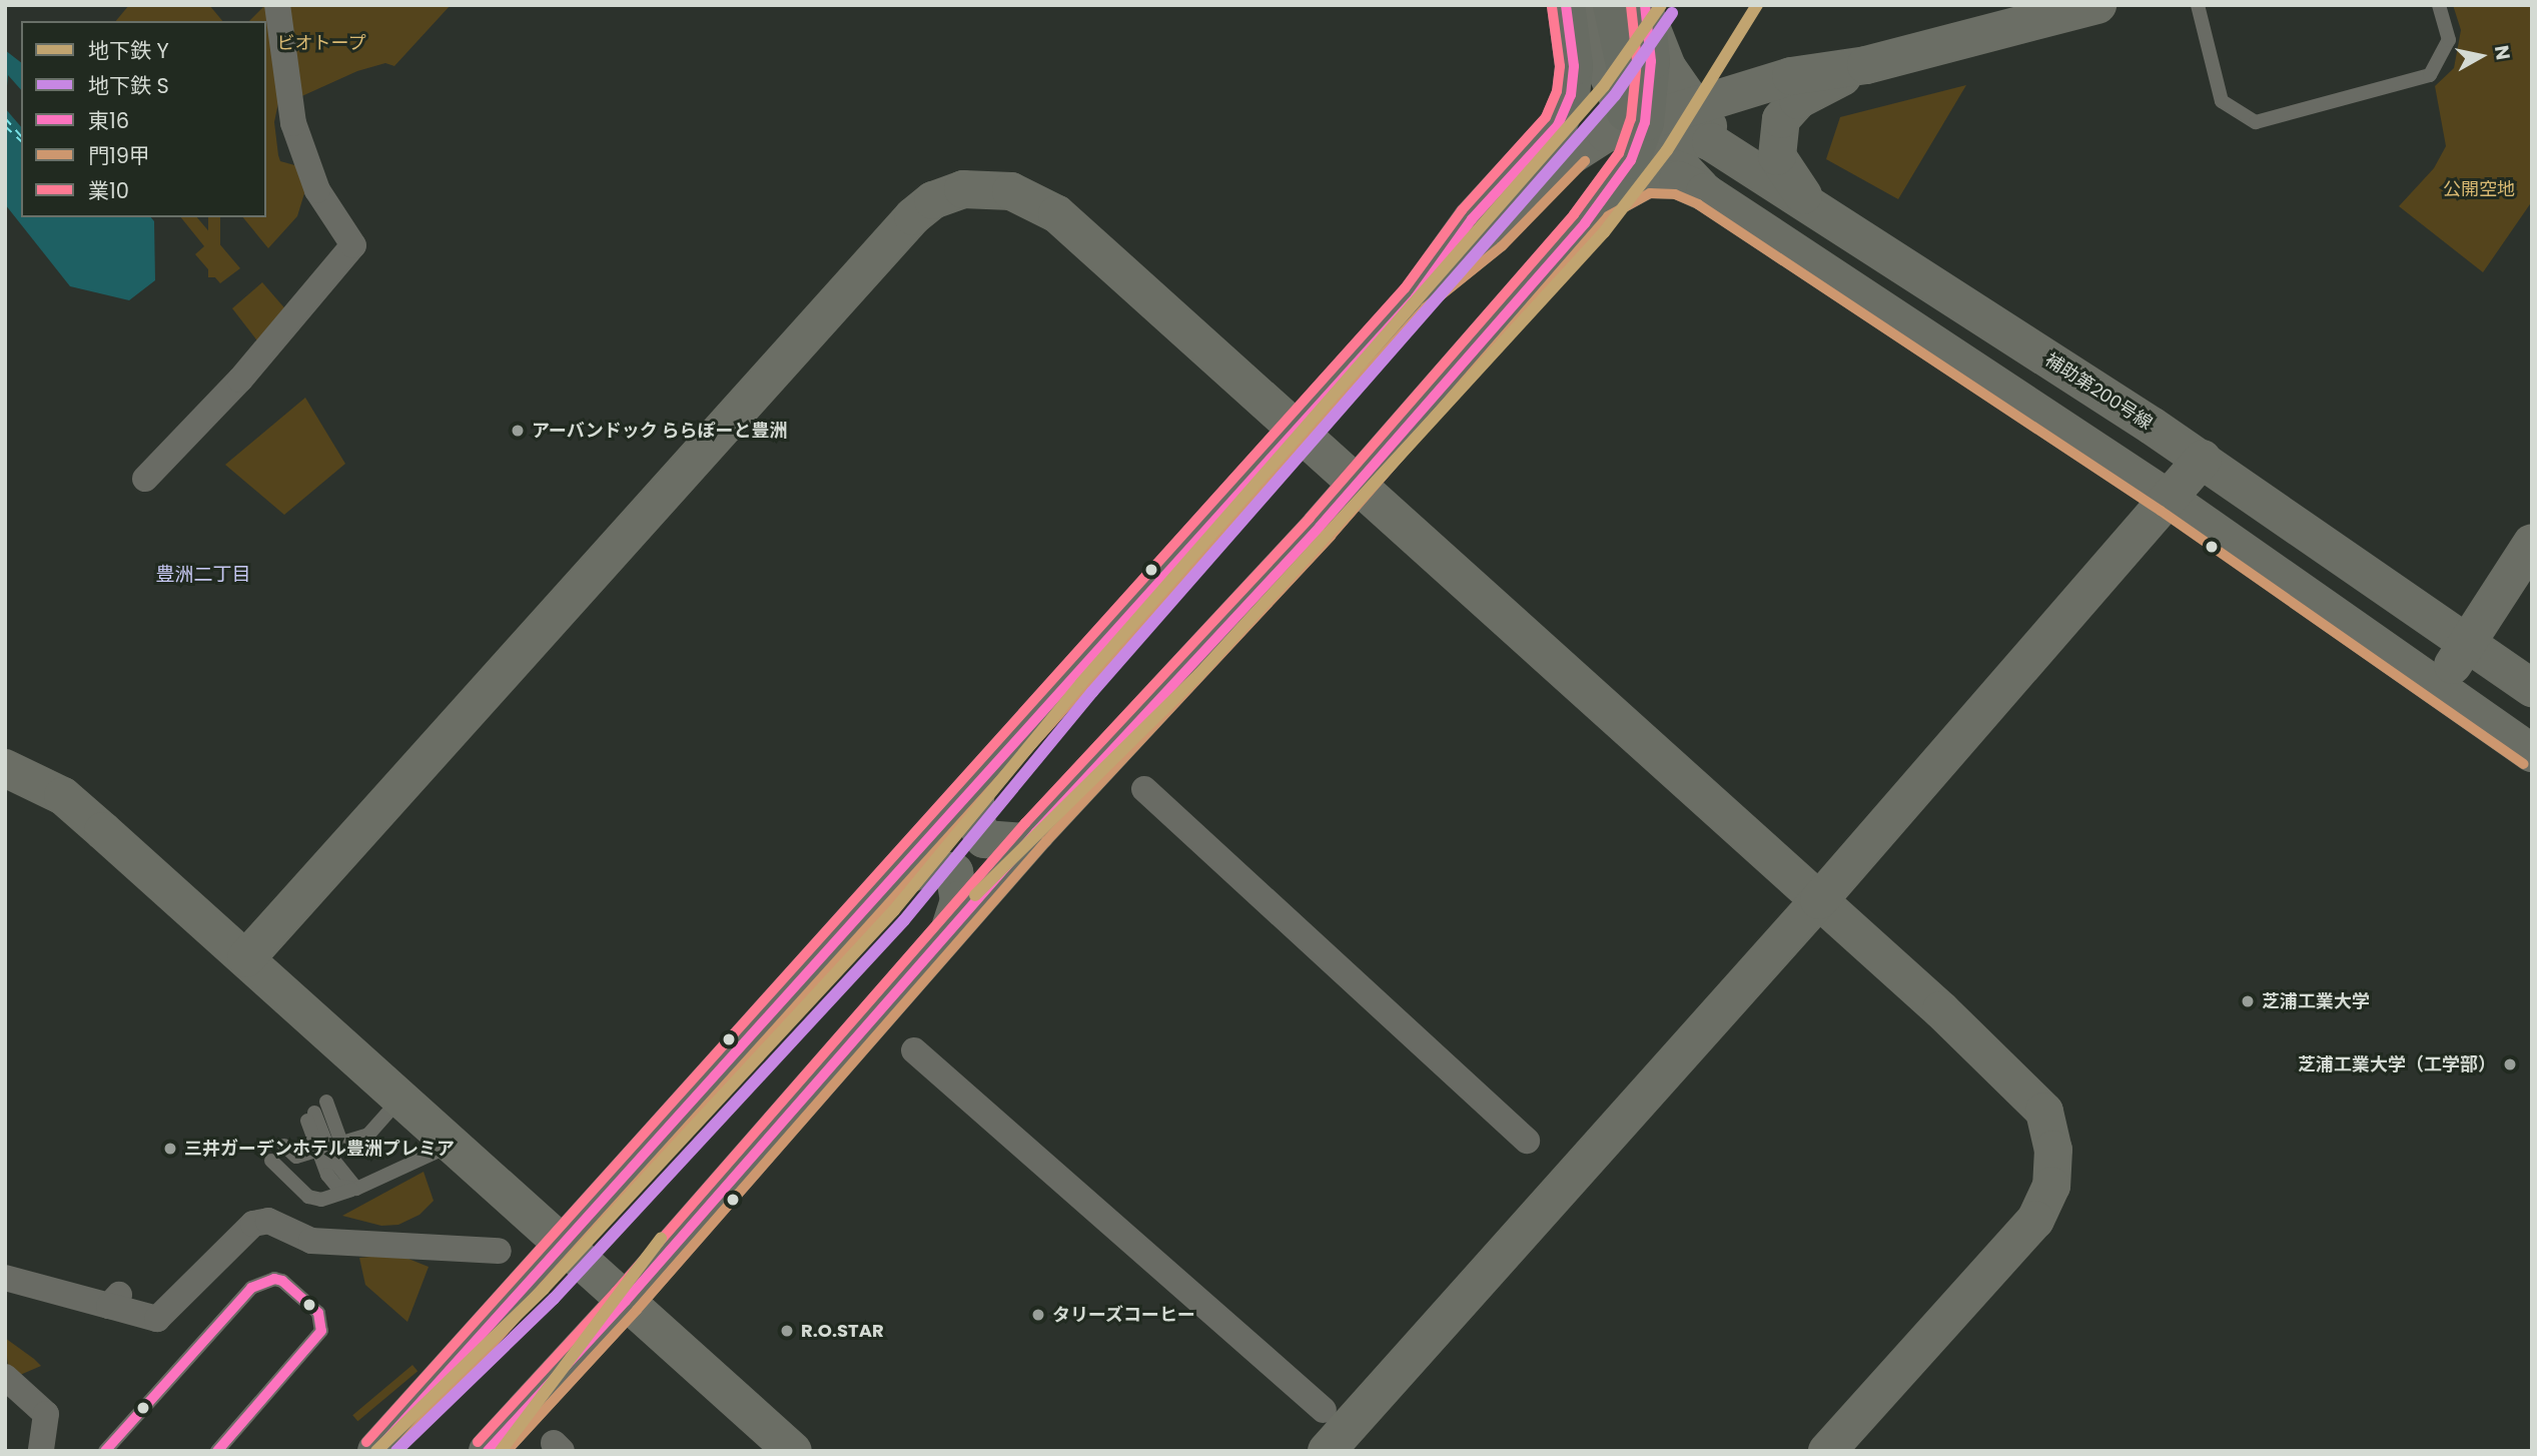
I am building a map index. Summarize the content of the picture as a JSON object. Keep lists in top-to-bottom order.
{
  "streets": {
    "street": ["補助第200号線"]
  },
  "districts": ["豊洲二丁目"],
  "parks": ["ビオトープ", "公開空地"],
  "places": [
    "アーバンドック ららぽーと豊洲",
    "芝浦工業大学",
    "芝浦工業大学（工学部）",
    "三井ガーデンホテル豊洲プレミア",
    "タリーズコーヒー",
    "R.O.STAR"
  ],
  "lines": [
    "metro line Y",
    "transit line 東16",
    "transit line 業10",
    "metro line S",
    "transit line 門19甲"
  ],
  "legend": [
    "地下鉄 Y",
    "地下鉄 S",
    "東16",
    "門19甲",
    "業10"
  ],
  "north": "right"
}
